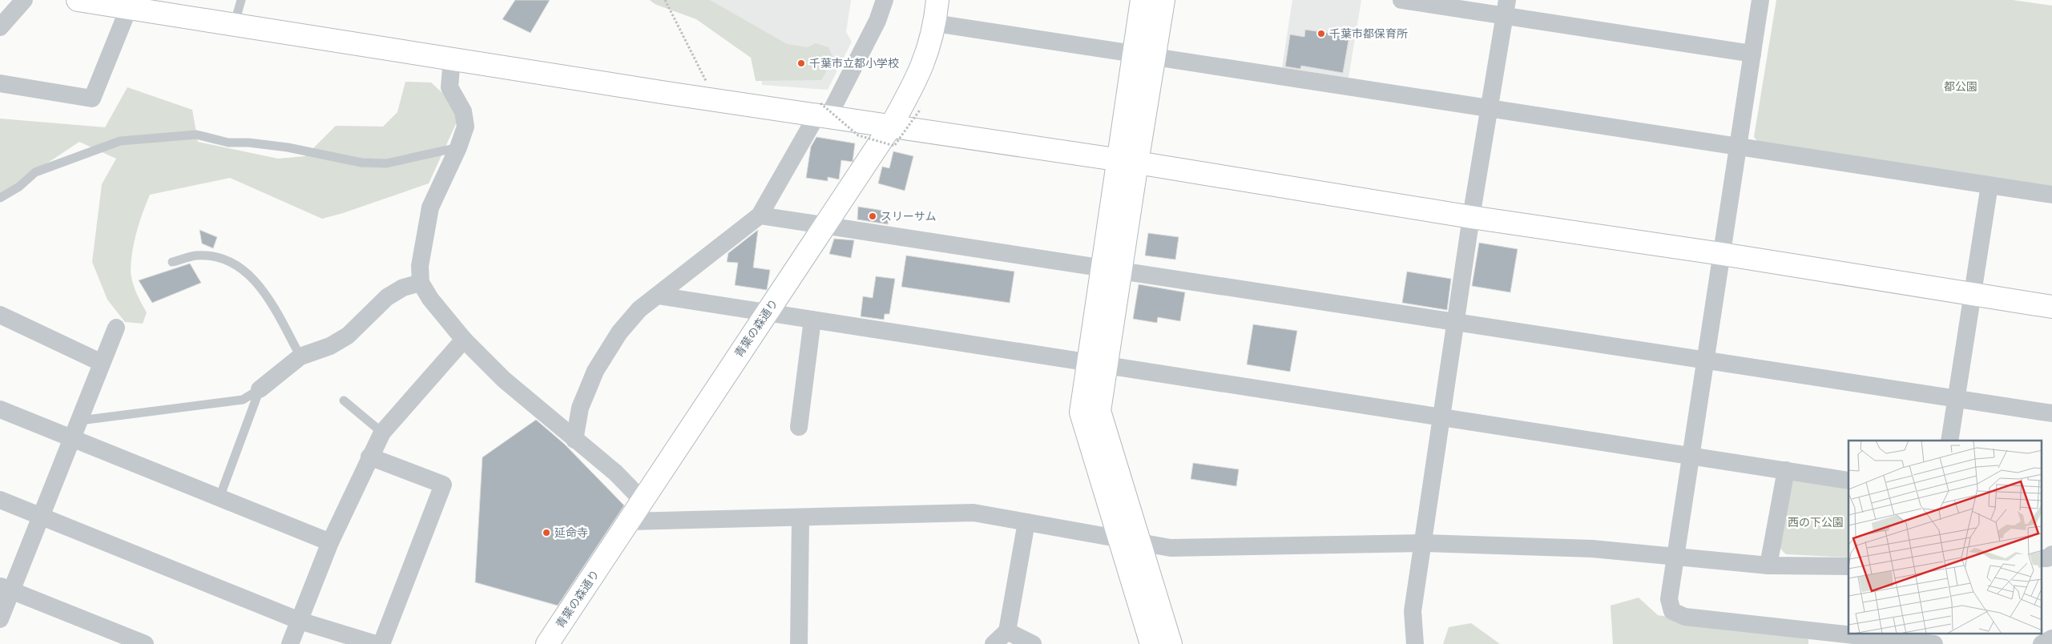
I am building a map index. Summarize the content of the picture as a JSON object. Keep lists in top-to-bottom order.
{
  "streets": {
    "street": ["青葉の森通り"]
  },
  "parks": ["都公園", "西の下公園"],
  "places": [
    "千葉市都保育所",
    "千葉市立都小学校",
    "スリーサム",
    "延命寺"
  ]
}
